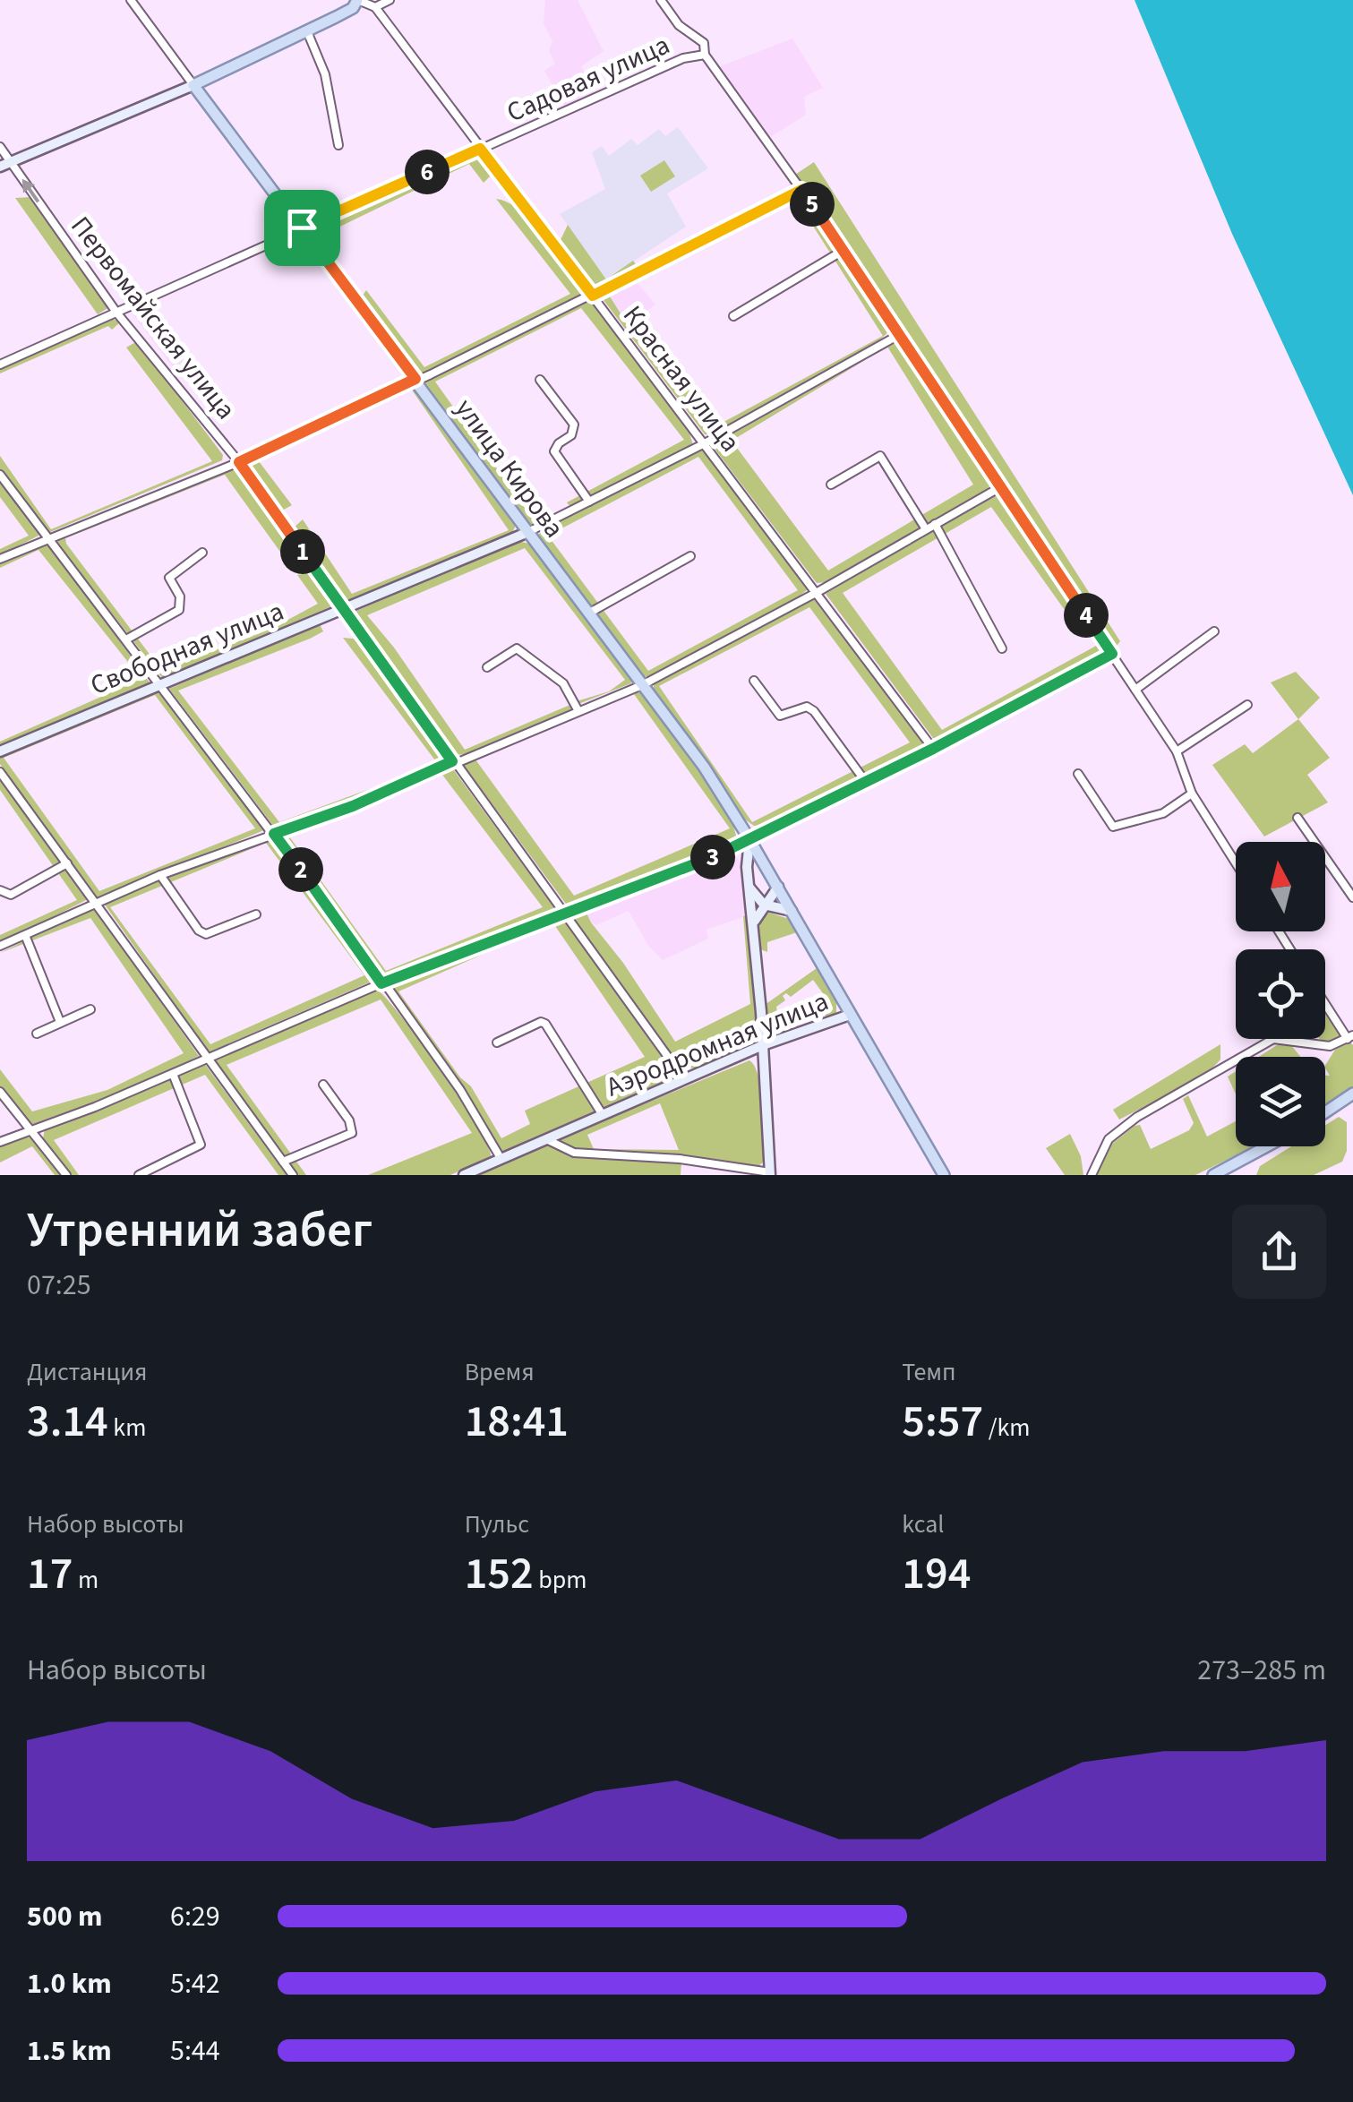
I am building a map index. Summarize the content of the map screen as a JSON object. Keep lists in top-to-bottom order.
{
  "streets": {
    "main road": ["улица Кирова"],
    "street": [
      "Садовая улица",
      "Первомайская улица",
      "Красная улица",
      "Свободная улица",
      "Аэродромная улица"
    ]
  },
  "crossings": [
    ["Садовая улица", "Первомайская улица"],
    ["Садовая улица", "Красная улица"],
    ["Садовая улица", "улица Кирова"],
    ["Первомайская улица", "Свободная улица"],
    ["Первомайская улица", "Аэродромная улица"],
    ["Красная улица", "Свободная улица"],
    ["улица Кирова", "Свободная улица"],
    ["улица Кирова", "Аэродромная улица"]
  ],
  "north": "top",
  "page": {
    "pins": [
      "6",
      "5",
      "1",
      "4",
      "3",
      "2"
    ],
    "heading": ["Утренний забег", "07:25"],
    "stats": [
      ["Дистанция", "3.14 km"],
      ["Время", "18:41"],
      ["Темп", "5:57 /km"],
      ["Набор высоты", "17 m"],
      ["Пульс", "152 bpm"],
      ["kcal", "194"]
    ],
    "chart": ["Набор высоты", "273–285 m"],
    "list": [
      {
        "name": "500 m",
        "note": "6:29"
      },
      {
        "name": "1.0 km",
        "note": "5:42"
      },
      {
        "name": "1.5 km",
        "note": "5:44"
      }
    ]
  }
}
